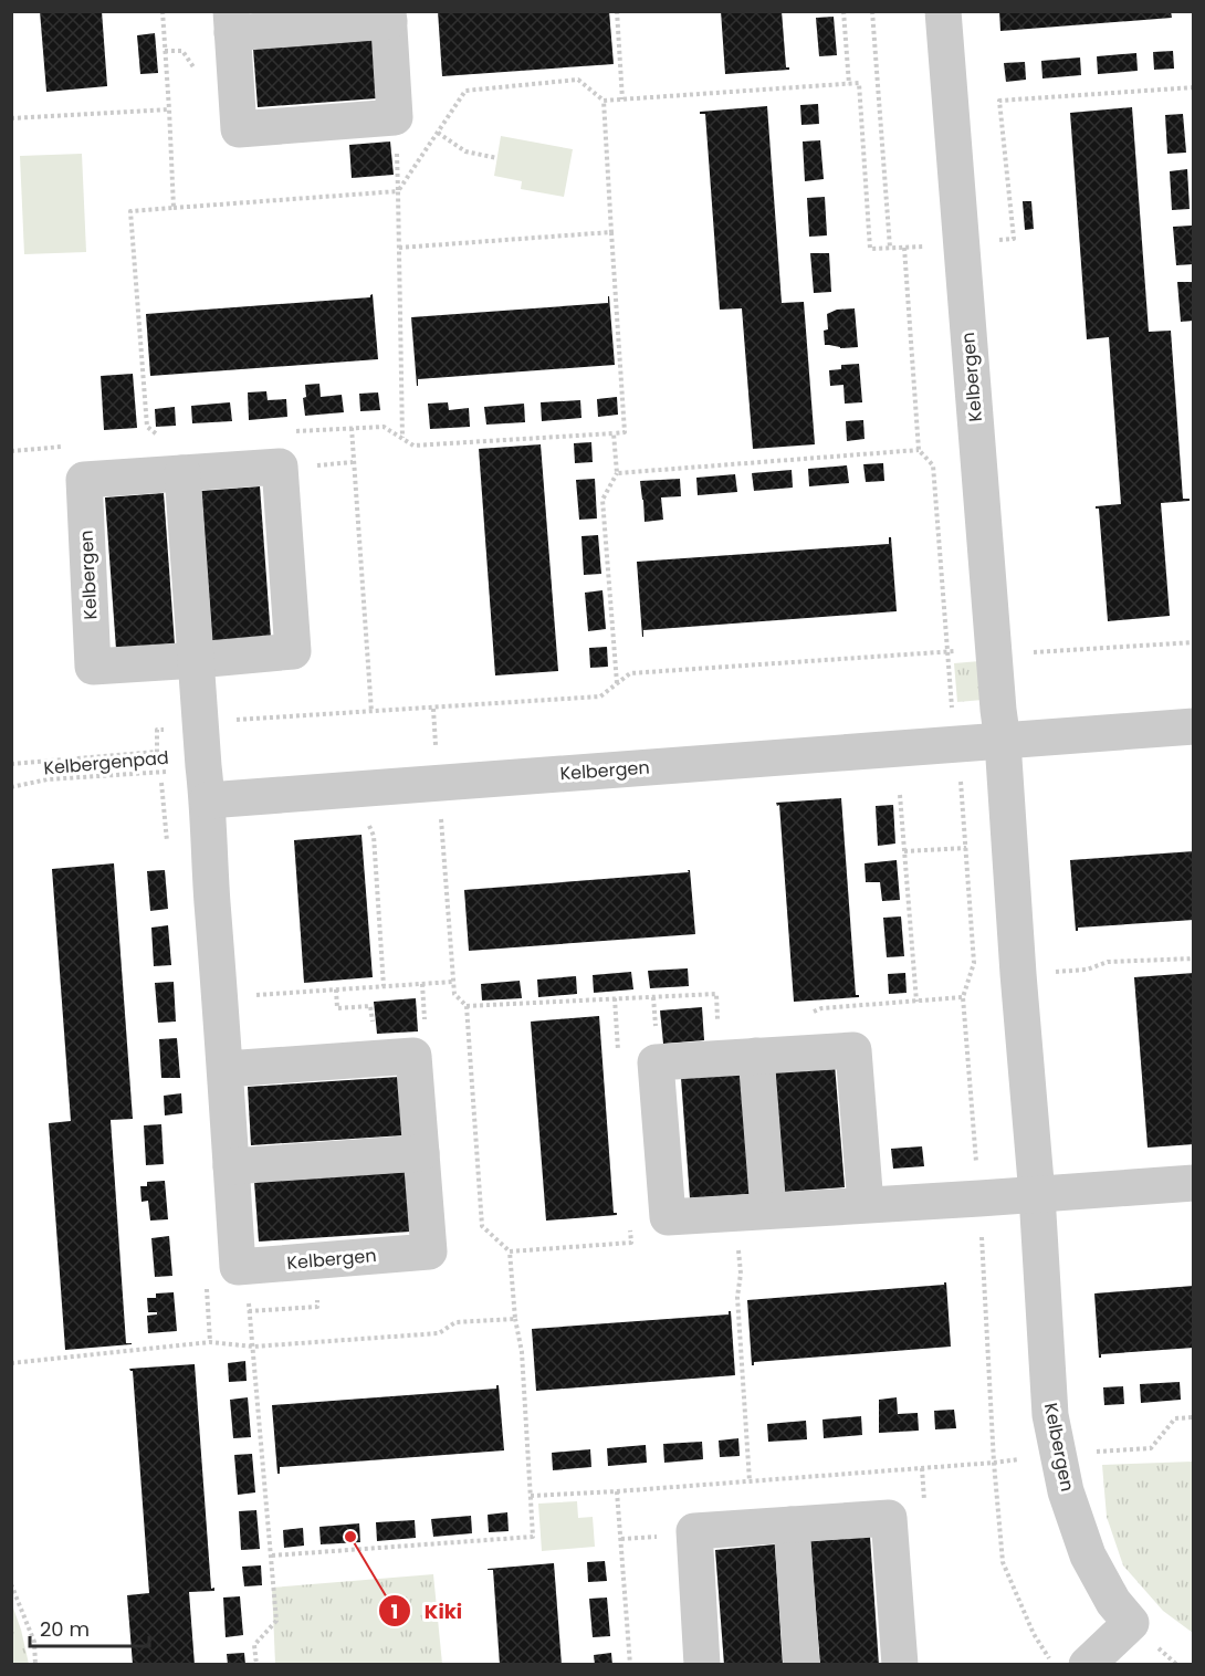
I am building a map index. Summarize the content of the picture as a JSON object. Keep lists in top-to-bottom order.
{
  "streets": {
    "street": ["Kelbergen"],
    "path": ["Kelbergenpad"]
  },
  "crossings": [
    ["Kelbergen", "Kelbergenpad"]
  ],
  "places": ["Kiki"],
  "scale_bar": "20 m"
}
